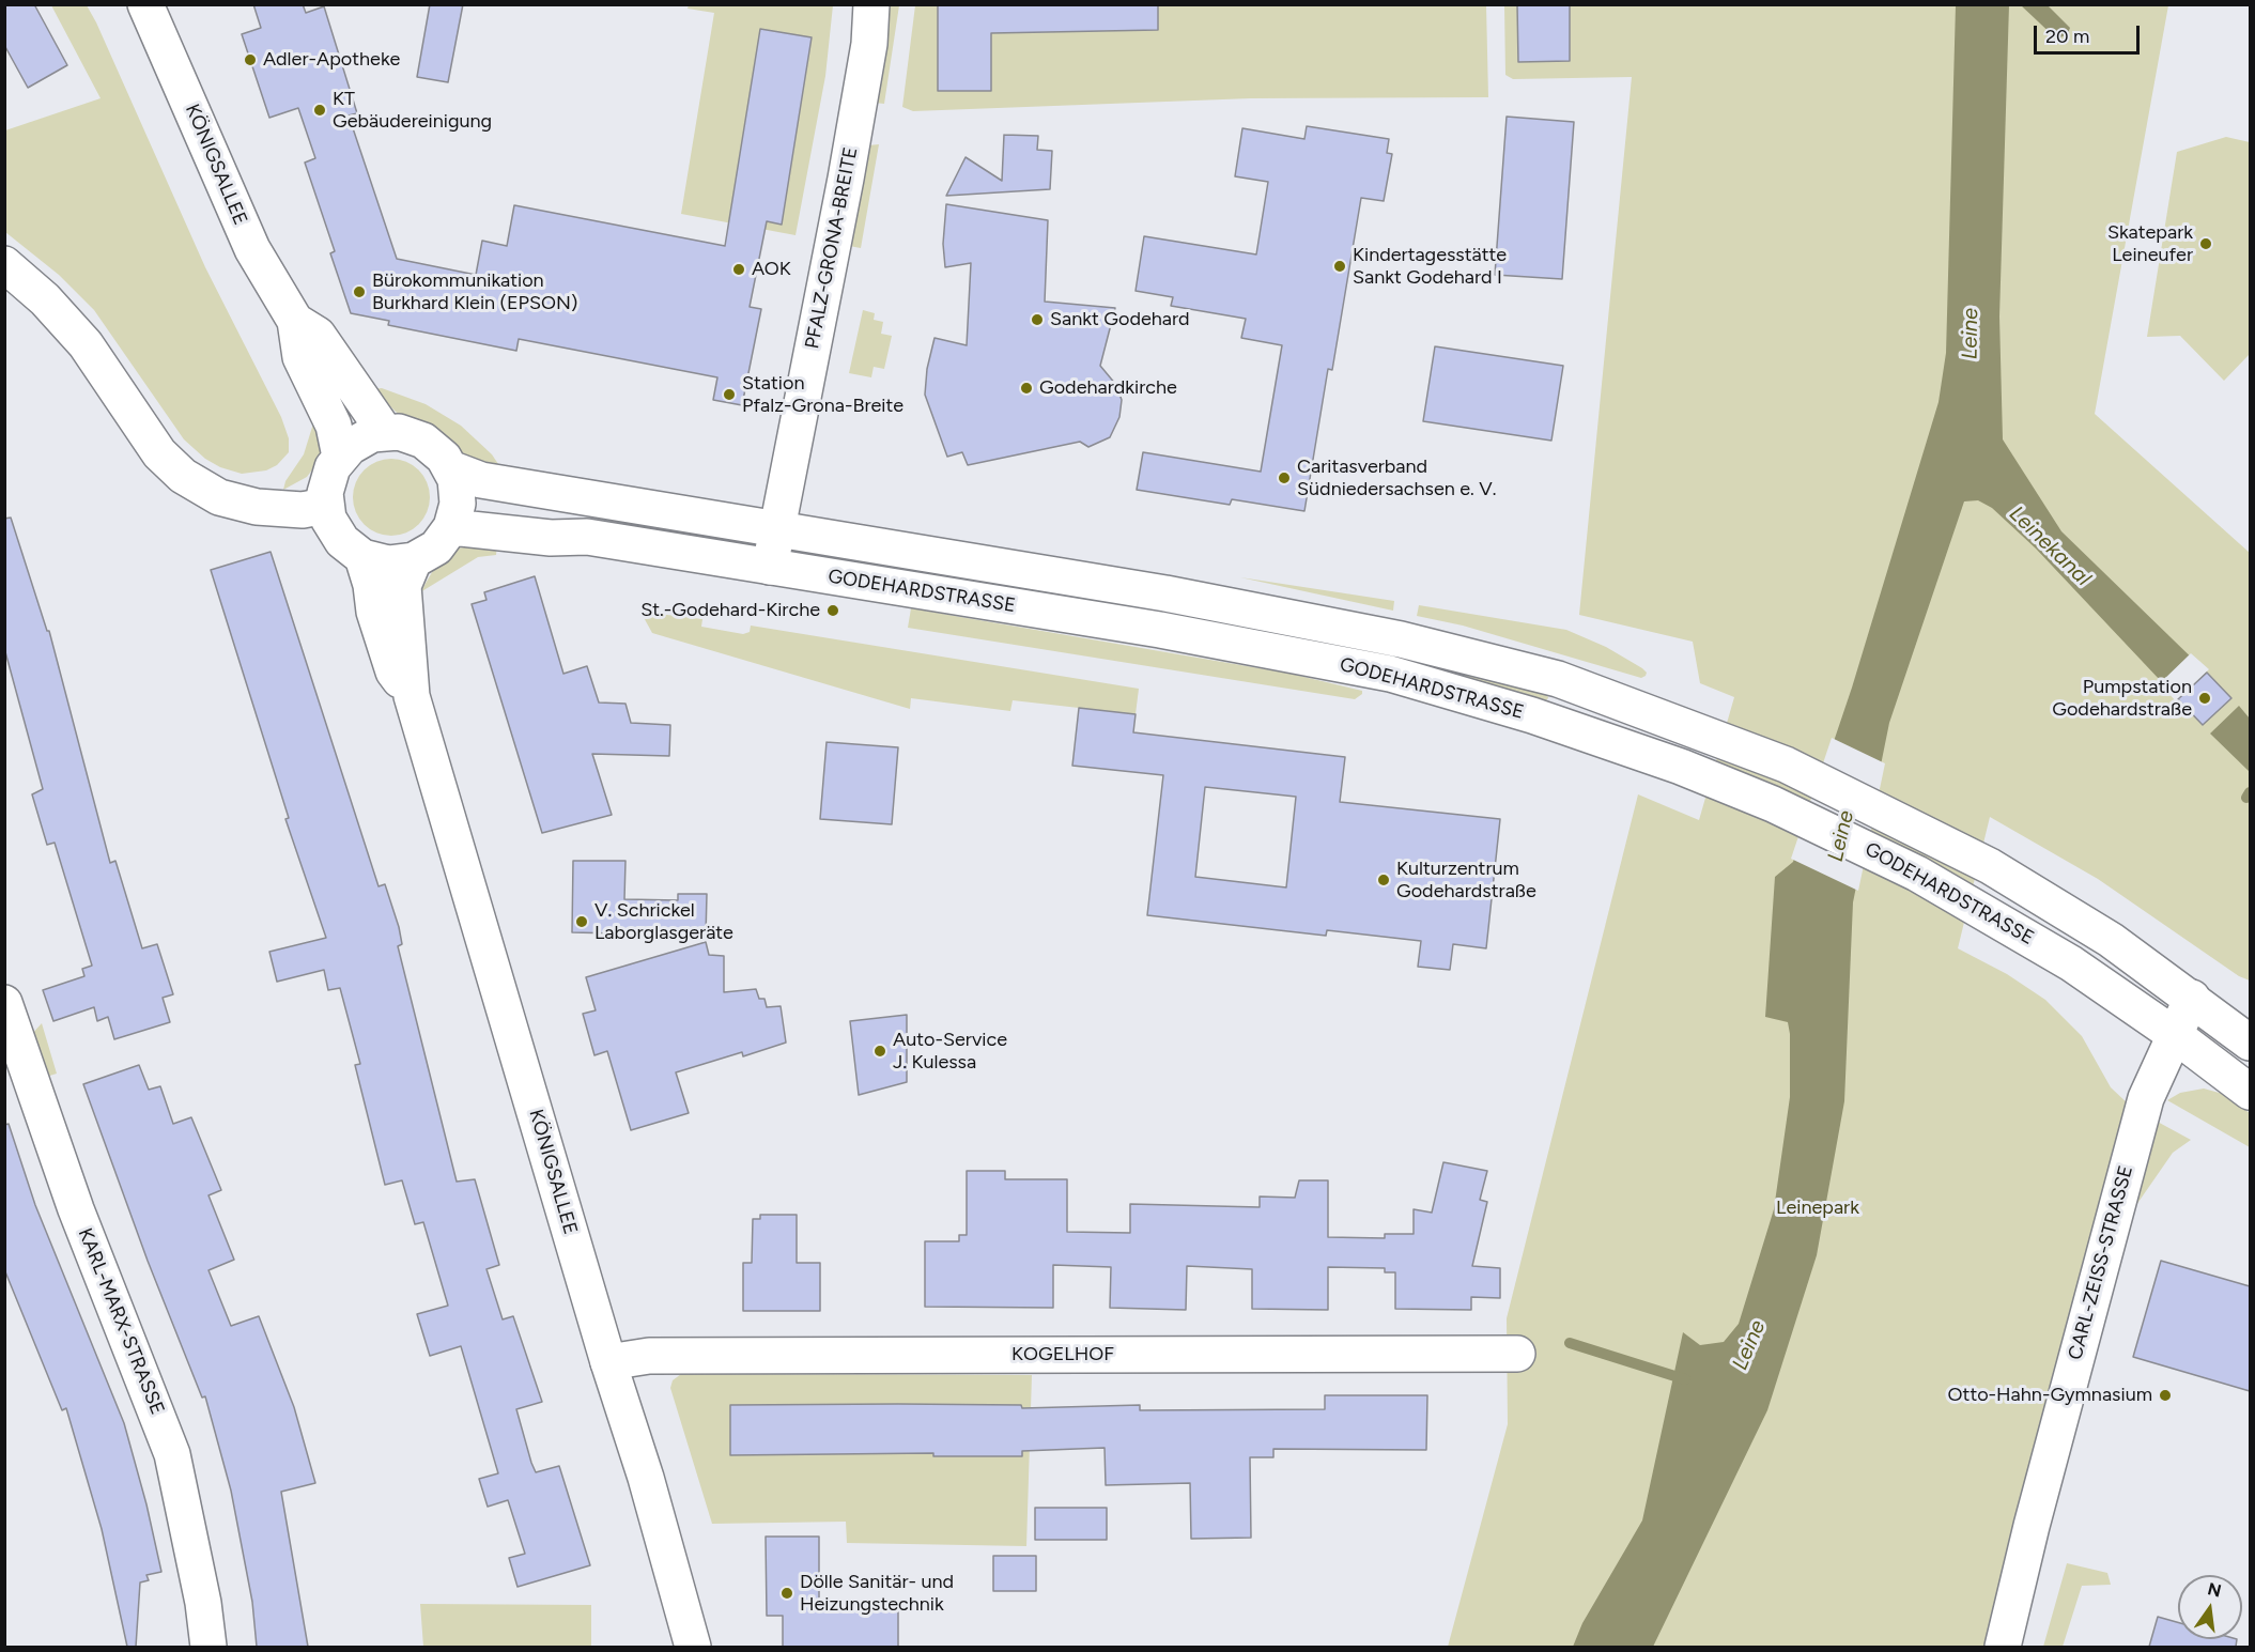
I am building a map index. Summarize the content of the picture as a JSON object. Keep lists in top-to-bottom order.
{
  "streets": {
    "street": [
      "KÖNIGSALLEE",
      "PFALZ-GRONA-BREITE",
      "GODEHARDSTRASSE",
      "CARL-ZEISS-STRASSE",
      "KARL-MARX-STRASSE",
      "KOGELHOF"
    ]
  },
  "crossings": [
    ["KÖNIGSALLEE", "GODEHARDSTRASSE"],
    ["KÖNIGSALLEE", "KOGELHOF"],
    ["PFALZ-GRONA-BREITE", "GODEHARDSTRASSE"],
    ["GODEHARDSTRASSE", "CARL-ZEISS-STRASSE"]
  ],
  "water": ["Leine", "Leinekanal"],
  "parks": ["Leinepark"],
  "places": [
    "Adler-Apotheke",
    "KT Gebäudereinigung",
    "Skatepark Leineufer",
    "Kindertagesstätte Sankt Godehard I",
    "AOK",
    "Bürokommunikation Burkhard Klein (EPSON)",
    "Sankt Godehard",
    "Godehardkirche",
    "Station Pfalz-Grona-Breite",
    "Caritasverband Südniedersachsen e. V.",
    "St.-Godehard-Kirche",
    "Pumpstation Godehardstraße",
    "Kulturzentrum Godehardstraße",
    "V. Schrickel Laborglasgeräte",
    "Auto-Service J. Kulessa",
    "Otto-Hahn-Gymnasium",
    "Dölle Sanitär- und Heizungstechnik"
  ],
  "scale_bar": "20 m",
  "north": "top"
}
